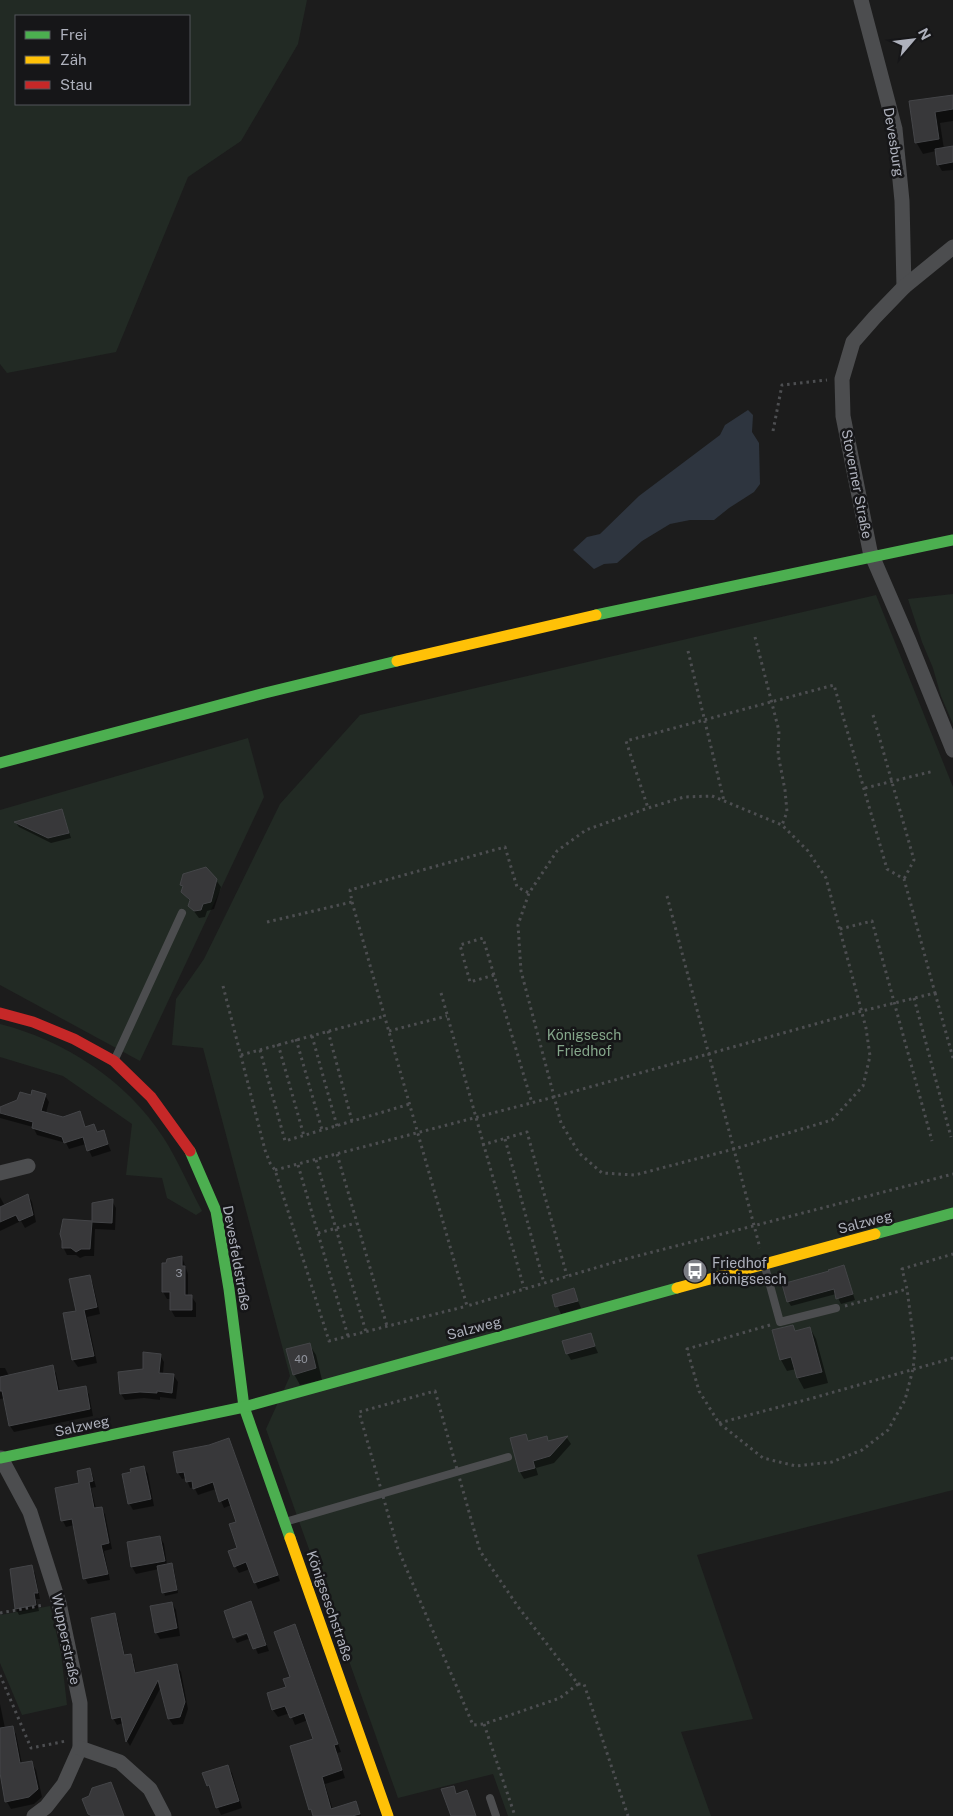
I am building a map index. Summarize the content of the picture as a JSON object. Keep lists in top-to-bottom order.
{
  "streets": {
    "main road": ["Salzweg", "Devesfeldstraße", "Königseschstraße"],
    "street": ["Devesburg", "Stoverner Straße", "Wupperstraße"]
  },
  "crossings": [
    ["Devesburg", "Stoverner Straße"],
    ["Salzweg", "Devesfeldstraße"],
    ["Salzweg", "Königseschstraße"],
    ["Salzweg", "Wupperstraße"],
    ["Devesfeldstraße", "Königseschstraße"]
  ],
  "parks": ["Königsesch Friedhof"],
  "places": {
    "bus stop": ["Friedhof Königsesch"]
  },
  "house_numbers": ["3", "40"],
  "legend": ["Frei", "Zäh", "Stau"],
  "north": "top right"
}
